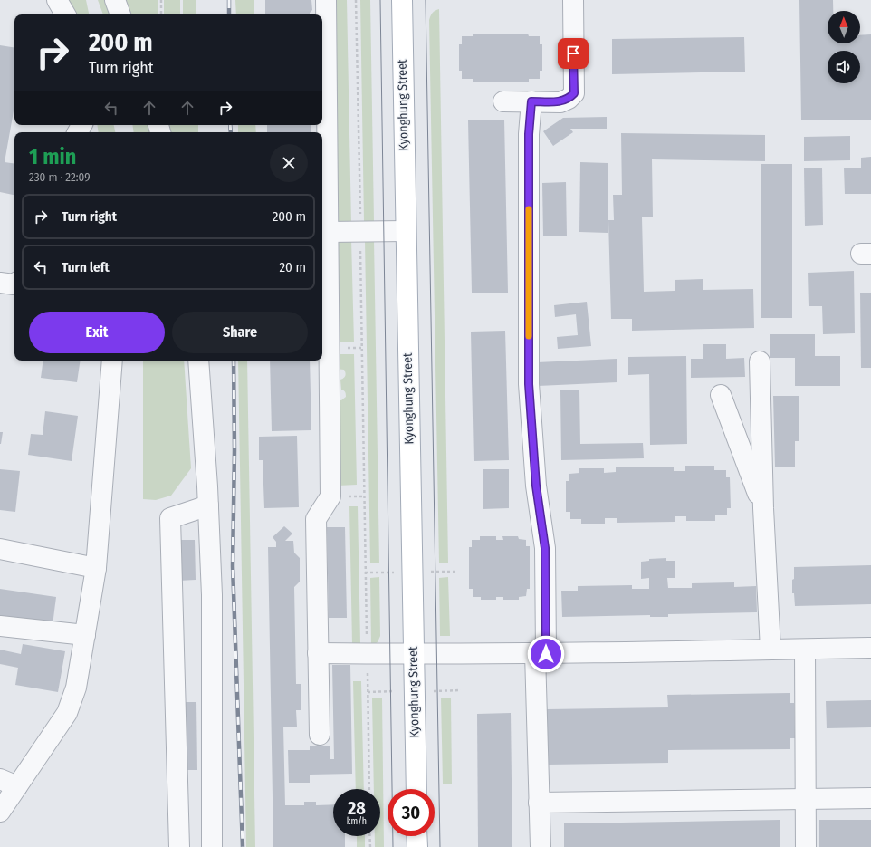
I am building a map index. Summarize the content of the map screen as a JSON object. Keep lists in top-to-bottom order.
{
  "streets": {
    "main road": ["Kyonghung Street"]
  },
  "north": "top",
  "page": {
    "turn": ["200 m", "Turn right"],
    "heading": ["1 min", "230 m · 22:09"],
    "list": [
      {
        "name": "Turn right",
        "value": "200 m"
      },
      {
        "name": "Turn left",
        "value": "20 m"
      }
    ],
    "buttons": ["Exit", "Share"],
    "speed": "28 km/h",
    "limit": "30"
  }
}
